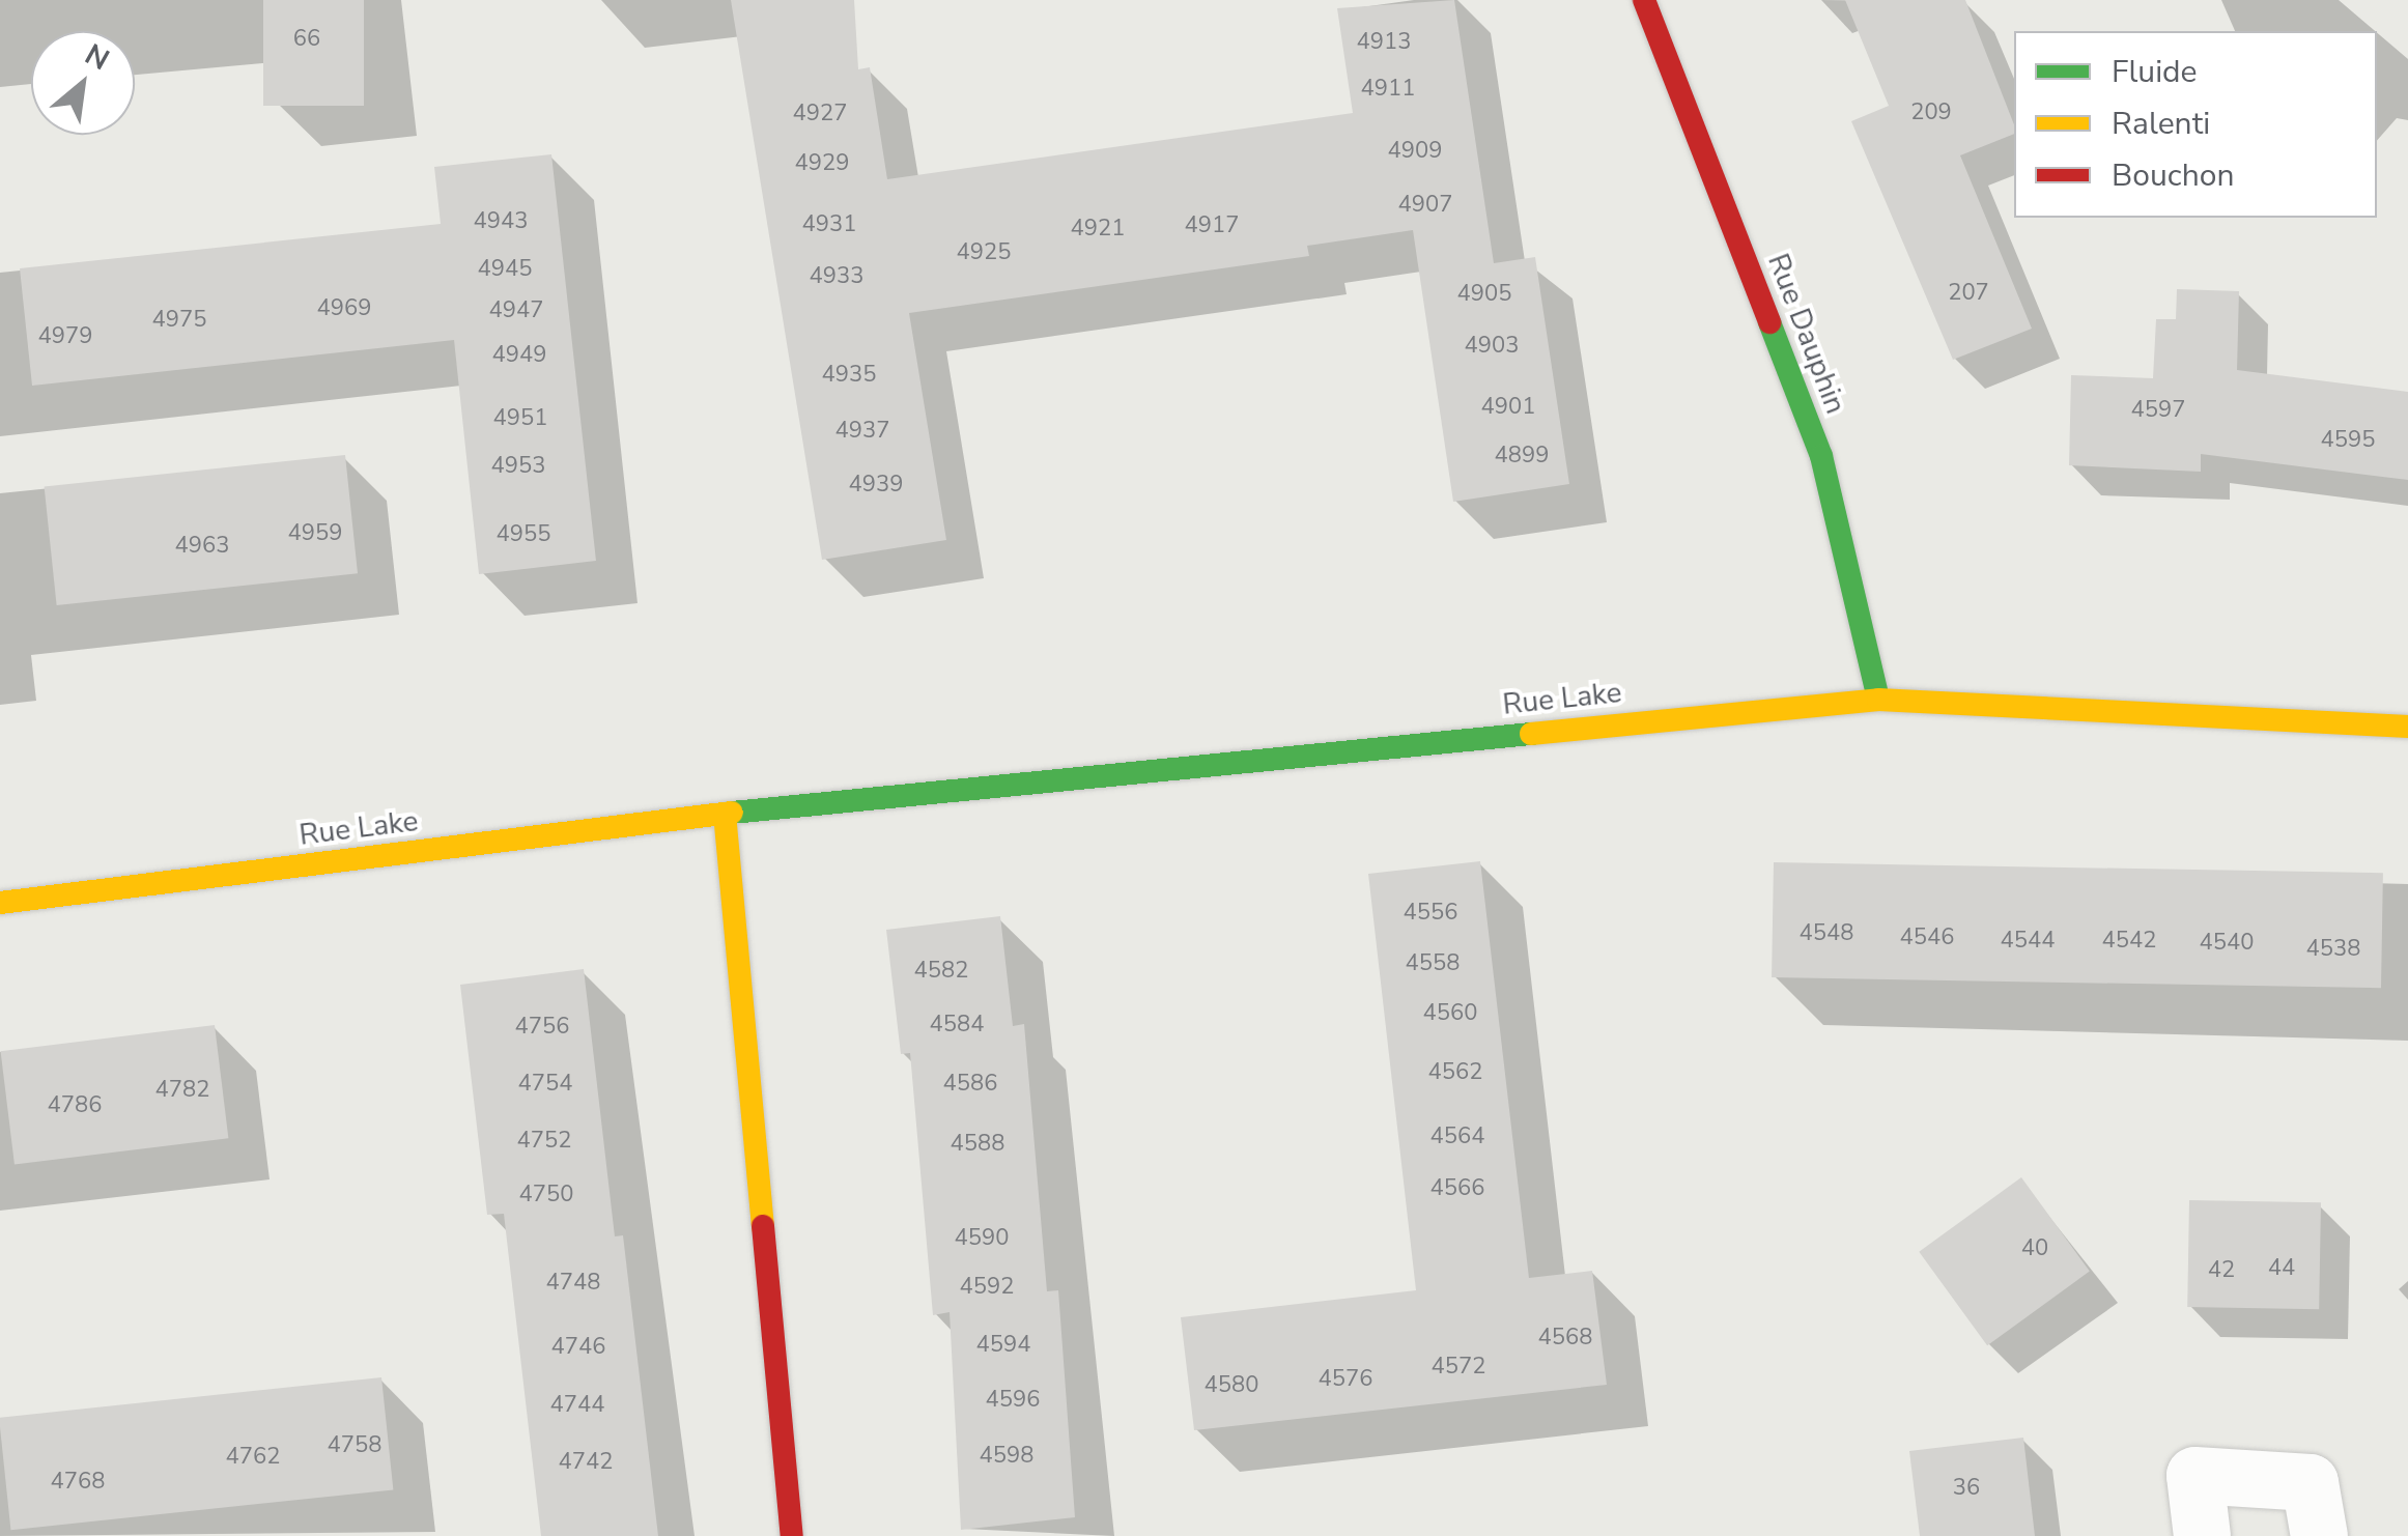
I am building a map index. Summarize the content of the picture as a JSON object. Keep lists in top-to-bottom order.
{
  "streets": {
    "street": ["Rue Dauphin", "Rue Lake"]
  },
  "crossings": [
    ["Rue Dauphin", "Rue Lake"]
  ],
  "house_numbers": [
    "66",
    "4913",
    "4911",
    "209",
    "4927",
    "4909",
    "4929",
    "4907",
    "4943",
    "4931",
    "4917",
    "4921",
    "4925",
    "4945",
    "4933",
    "207",
    "4905",
    "4969",
    "4947",
    "4975",
    "4979",
    "4903",
    "4949",
    "4935",
    "4901",
    "4597",
    "4951",
    "4937",
    "4595",
    "4899",
    "4953",
    "4939",
    "4959",
    "4955",
    "4963",
    "4556",
    "4548",
    "4546",
    "4544",
    "4542",
    "4540",
    "4538",
    "4558",
    "4582",
    "4560",
    "4584",
    "4756",
    "4562",
    "4754",
    "4586",
    "4782",
    "4786",
    "4564",
    "4752",
    "4588",
    "4566",
    "4750",
    "4590",
    "40",
    "44",
    "42",
    "4748",
    "4592",
    "4568",
    "4594",
    "4746",
    "4572",
    "4576",
    "4580",
    "4596",
    "4744",
    "4758",
    "4598",
    "4762",
    "4742",
    "4768",
    "36"
  ],
  "legend": ["Fluide", "Ralenti", "Bouchon"],
  "north": "top right"
}
